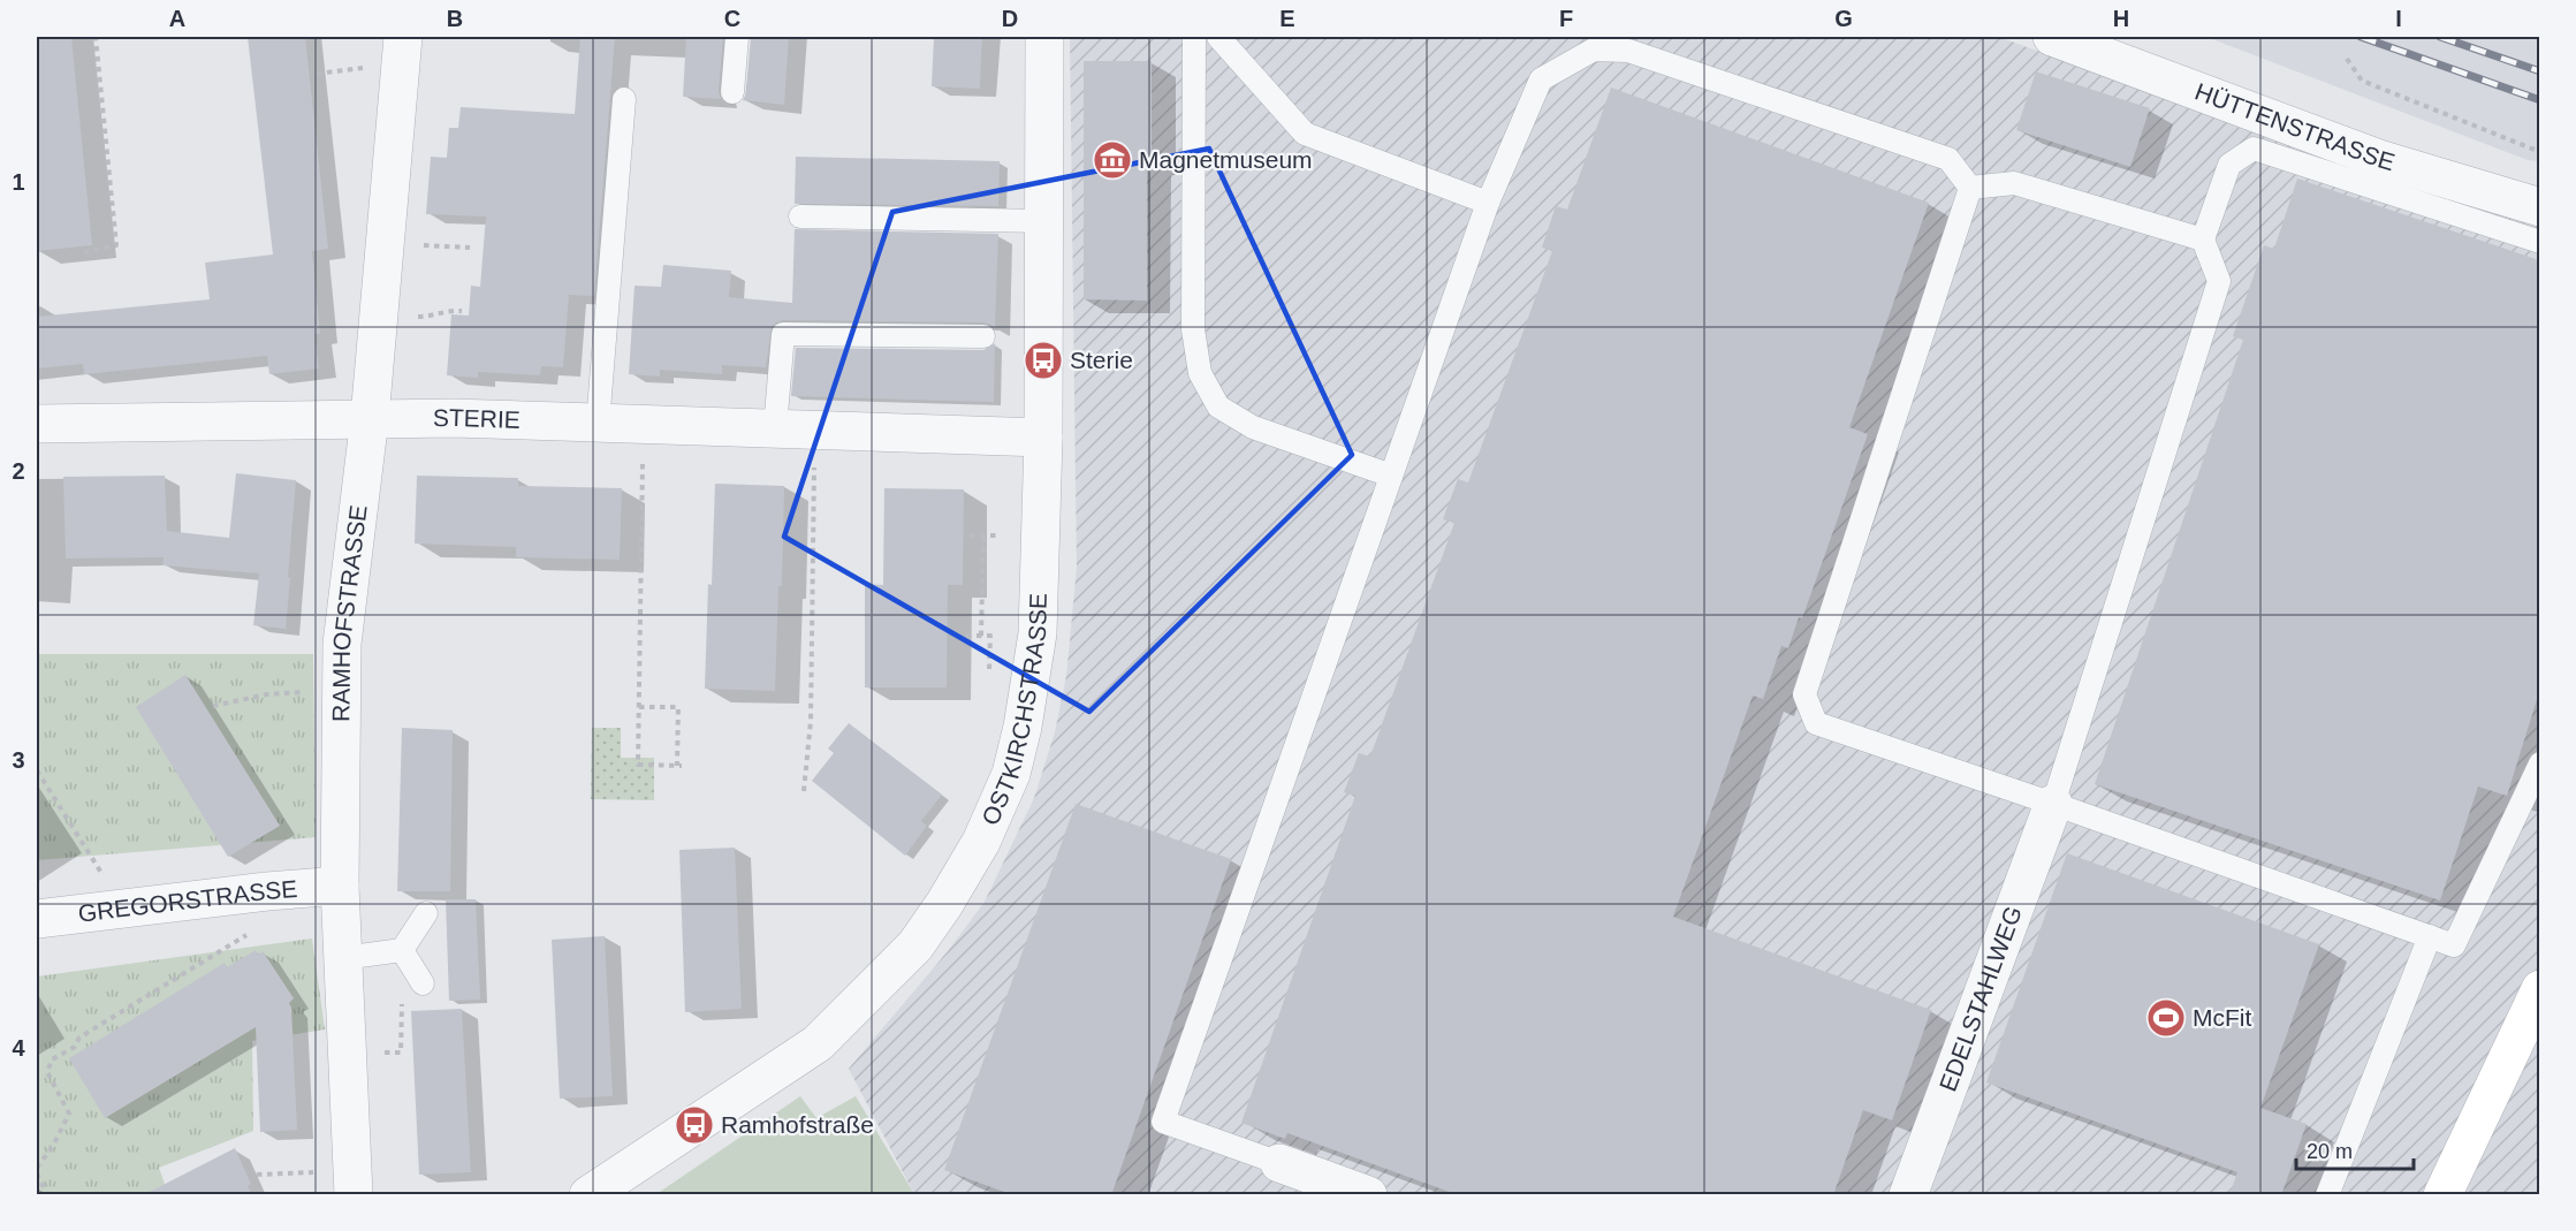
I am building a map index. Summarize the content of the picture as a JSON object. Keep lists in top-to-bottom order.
{
  "streets": {
    "street": [
      "HÜTTENSTRASSE",
      "STERIE",
      "RAMHOFSTRASSE",
      "OSTKIRCHSTRASSE",
      "GREGORSTRASSE",
      "EDELSTAHLWEG"
    ]
  },
  "crossings": [
    ["STERIE", "RAMHOFSTRASSE"],
    ["STERIE", "OSTKIRCHSTRASSE"],
    ["RAMHOFSTRASSE", "GREGORSTRASSE"]
  ],
  "places": {
    "museum": ["Magnetmuseum"],
    "bus stop": ["Sterie", "Ramhofstraße"],
    "sports": ["McFit"]
  },
  "scale_bar": "20 m",
  "grid": {
    "columns": [
      "A",
      "B",
      "C",
      "D",
      "E",
      "F",
      "G",
      "H",
      "I"
    ],
    "rows": [
      "1",
      "2",
      "3",
      "4"
    ]
  }
}
